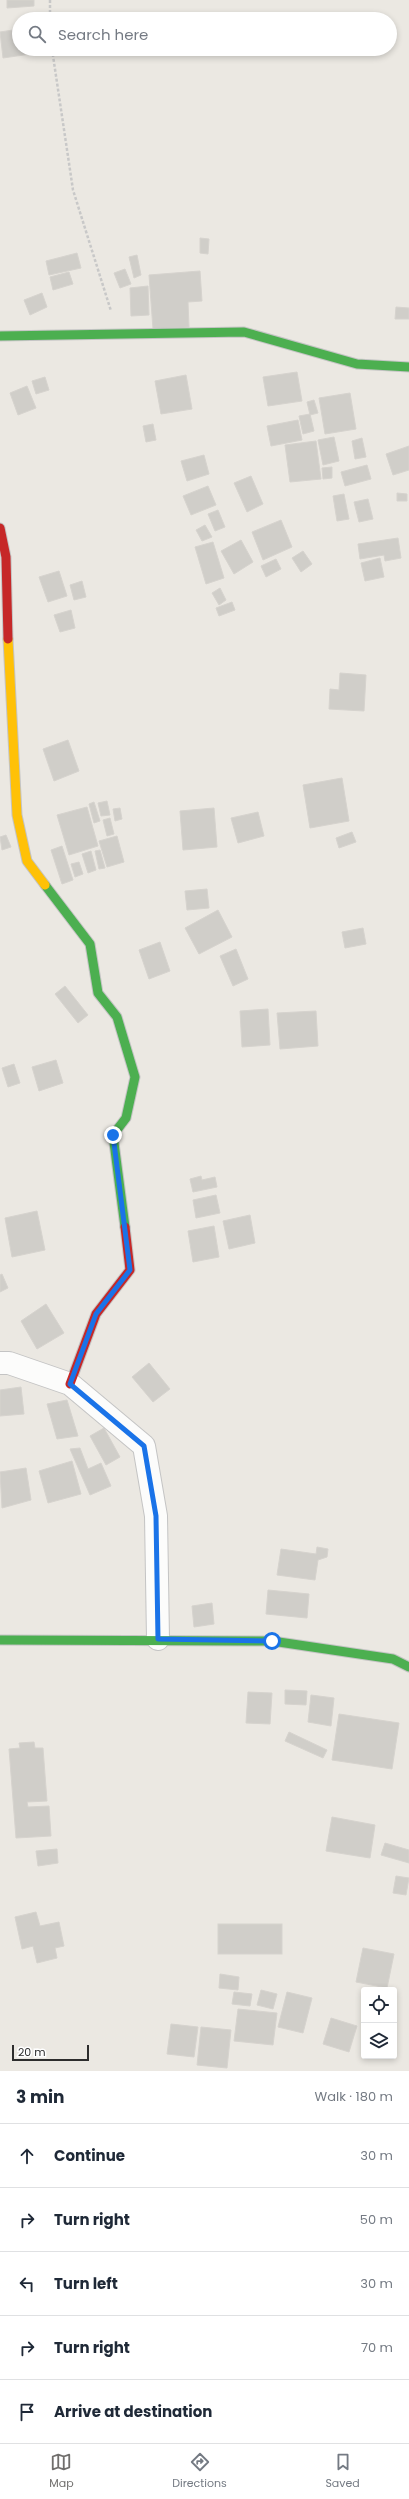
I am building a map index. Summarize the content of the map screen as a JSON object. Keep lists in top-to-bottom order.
{
  "scale_bar": "20 m",
  "page": {
    "search": "Search here",
    "scale": "20 m",
    "heading": ["3 min", "Walk · 180 m"],
    "list": [
      ["Continue", "30 m"],
      ["Turn right", "50 m"],
      ["Turn left", "30 m"],
      ["Turn right", "70 m"],
      "Arrive at destination"
    ],
    "nav": ["Map", "Directions", "Saved"]
  }
}
